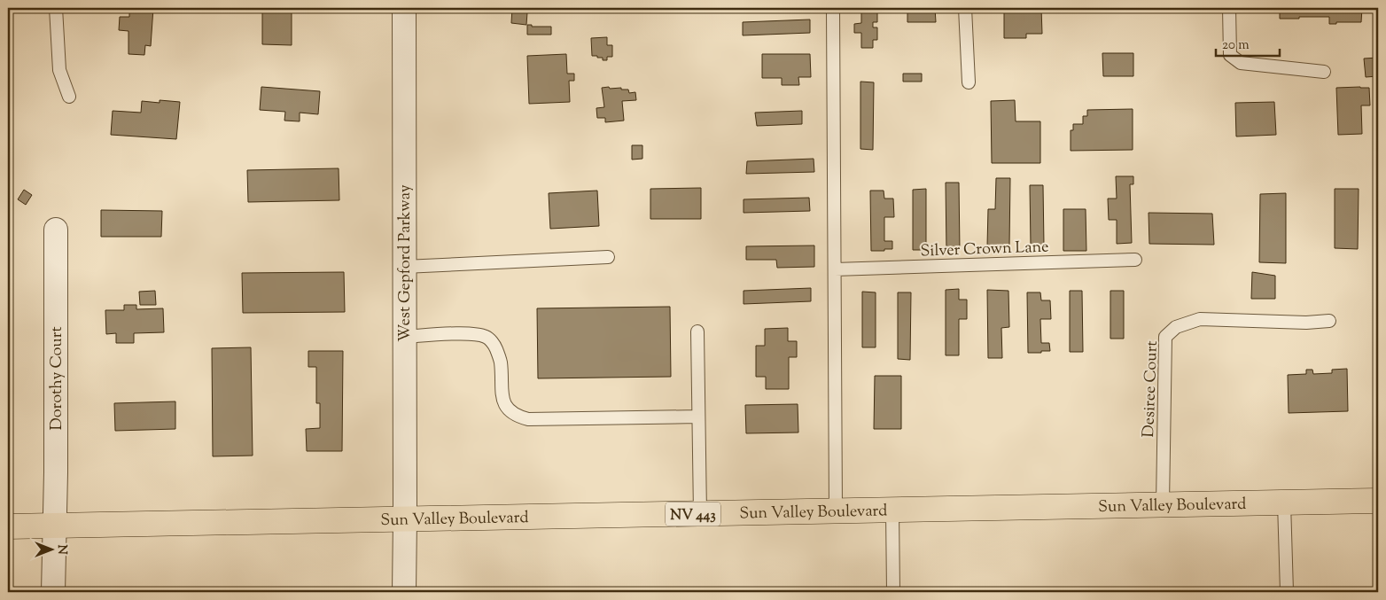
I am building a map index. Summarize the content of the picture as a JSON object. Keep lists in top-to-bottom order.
{
  "streets": {
    "main road": ["Sun Valley Boulevard", "NV 443"],
    "street": ["West Gepford Parkway", "Dorothy Court"],
    "lane": ["Silver Crown Lane", "Desiree Court"]
  },
  "crossings": [
    ["West Gepford Parkway", "Sun Valley Boulevard"],
    ["Dorothy Court", "Sun Valley Boulevard"],
    ["Desiree Court", "Sun Valley Boulevard"]
  ],
  "scale_bar": "20 m",
  "north": "right"
}
